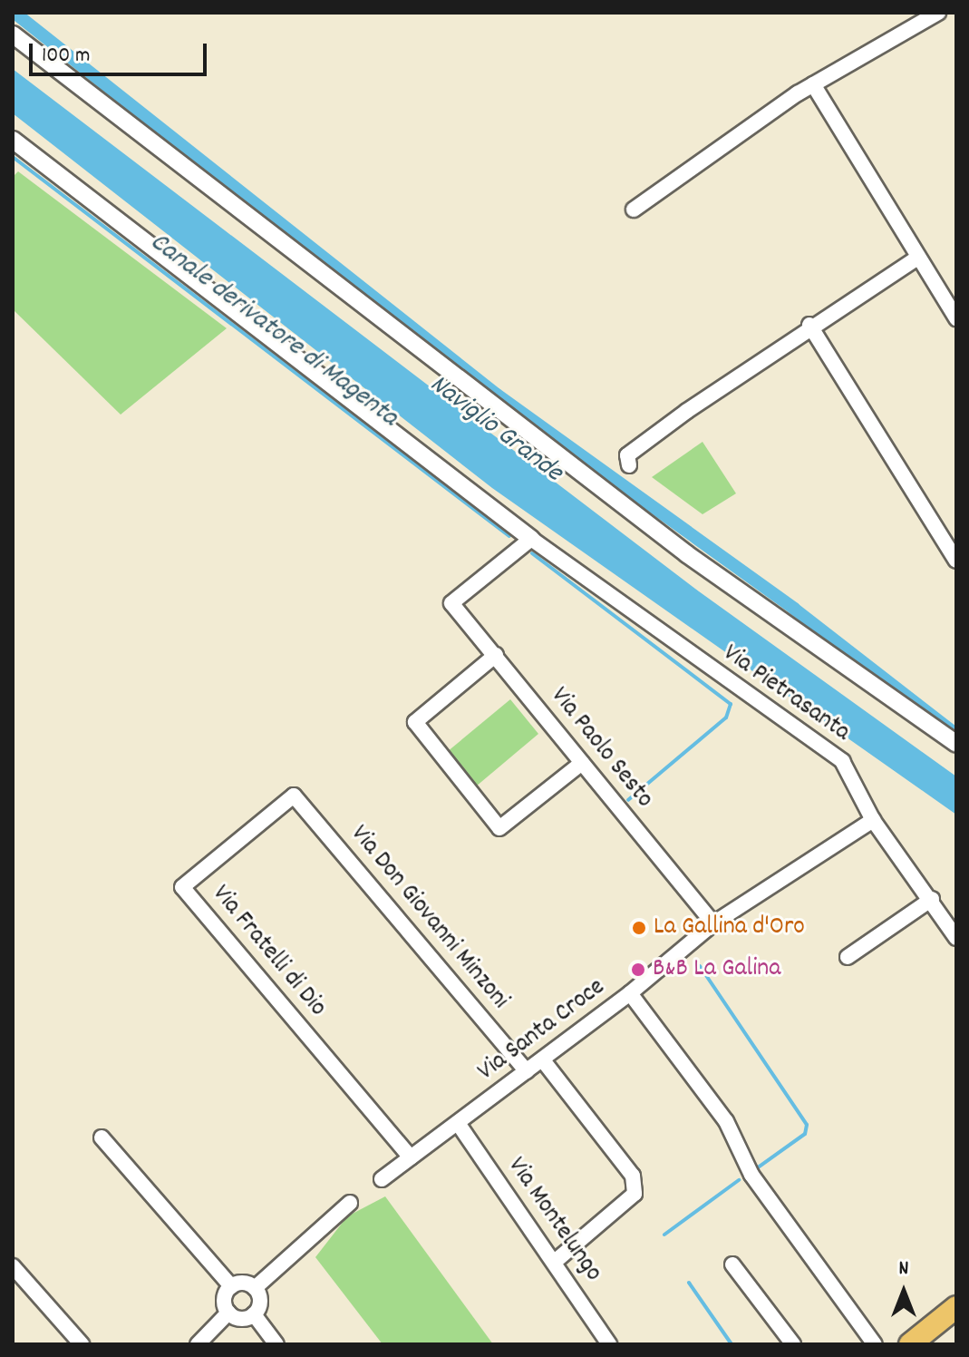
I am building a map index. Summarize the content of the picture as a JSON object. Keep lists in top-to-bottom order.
{
  "streets": {
    "street": [
      "Via Pietrasanta",
      "Via Paolo Sesto",
      "Via Don Giovanni Minzoni",
      "Via Fratelli di Dio",
      "Via Santa Croce",
      "Via Montelungo"
    ]
  },
  "crossings": [
    ["Via Pietrasanta", "Via Paolo Sesto"],
    ["Via Pietrasanta", "Via Santa Croce"],
    ["Via Paolo Sesto", "Via Santa Croce"],
    ["Via Don Giovanni Minzoni", "Via Fratelli di Dio"],
    ["Via Don Giovanni Minzoni", "Via Santa Croce"],
    ["Via Fratelli di Dio", "Via Santa Croce"],
    ["Via Santa Croce", "Via Montelungo"]
  ],
  "water": ["Canale derivatore di Magenta", "Naviglio Grande"],
  "places": ["La Gallina d'Oro", "B&B La Galina"],
  "scale_bar": "100 m",
  "north": "top"
}
